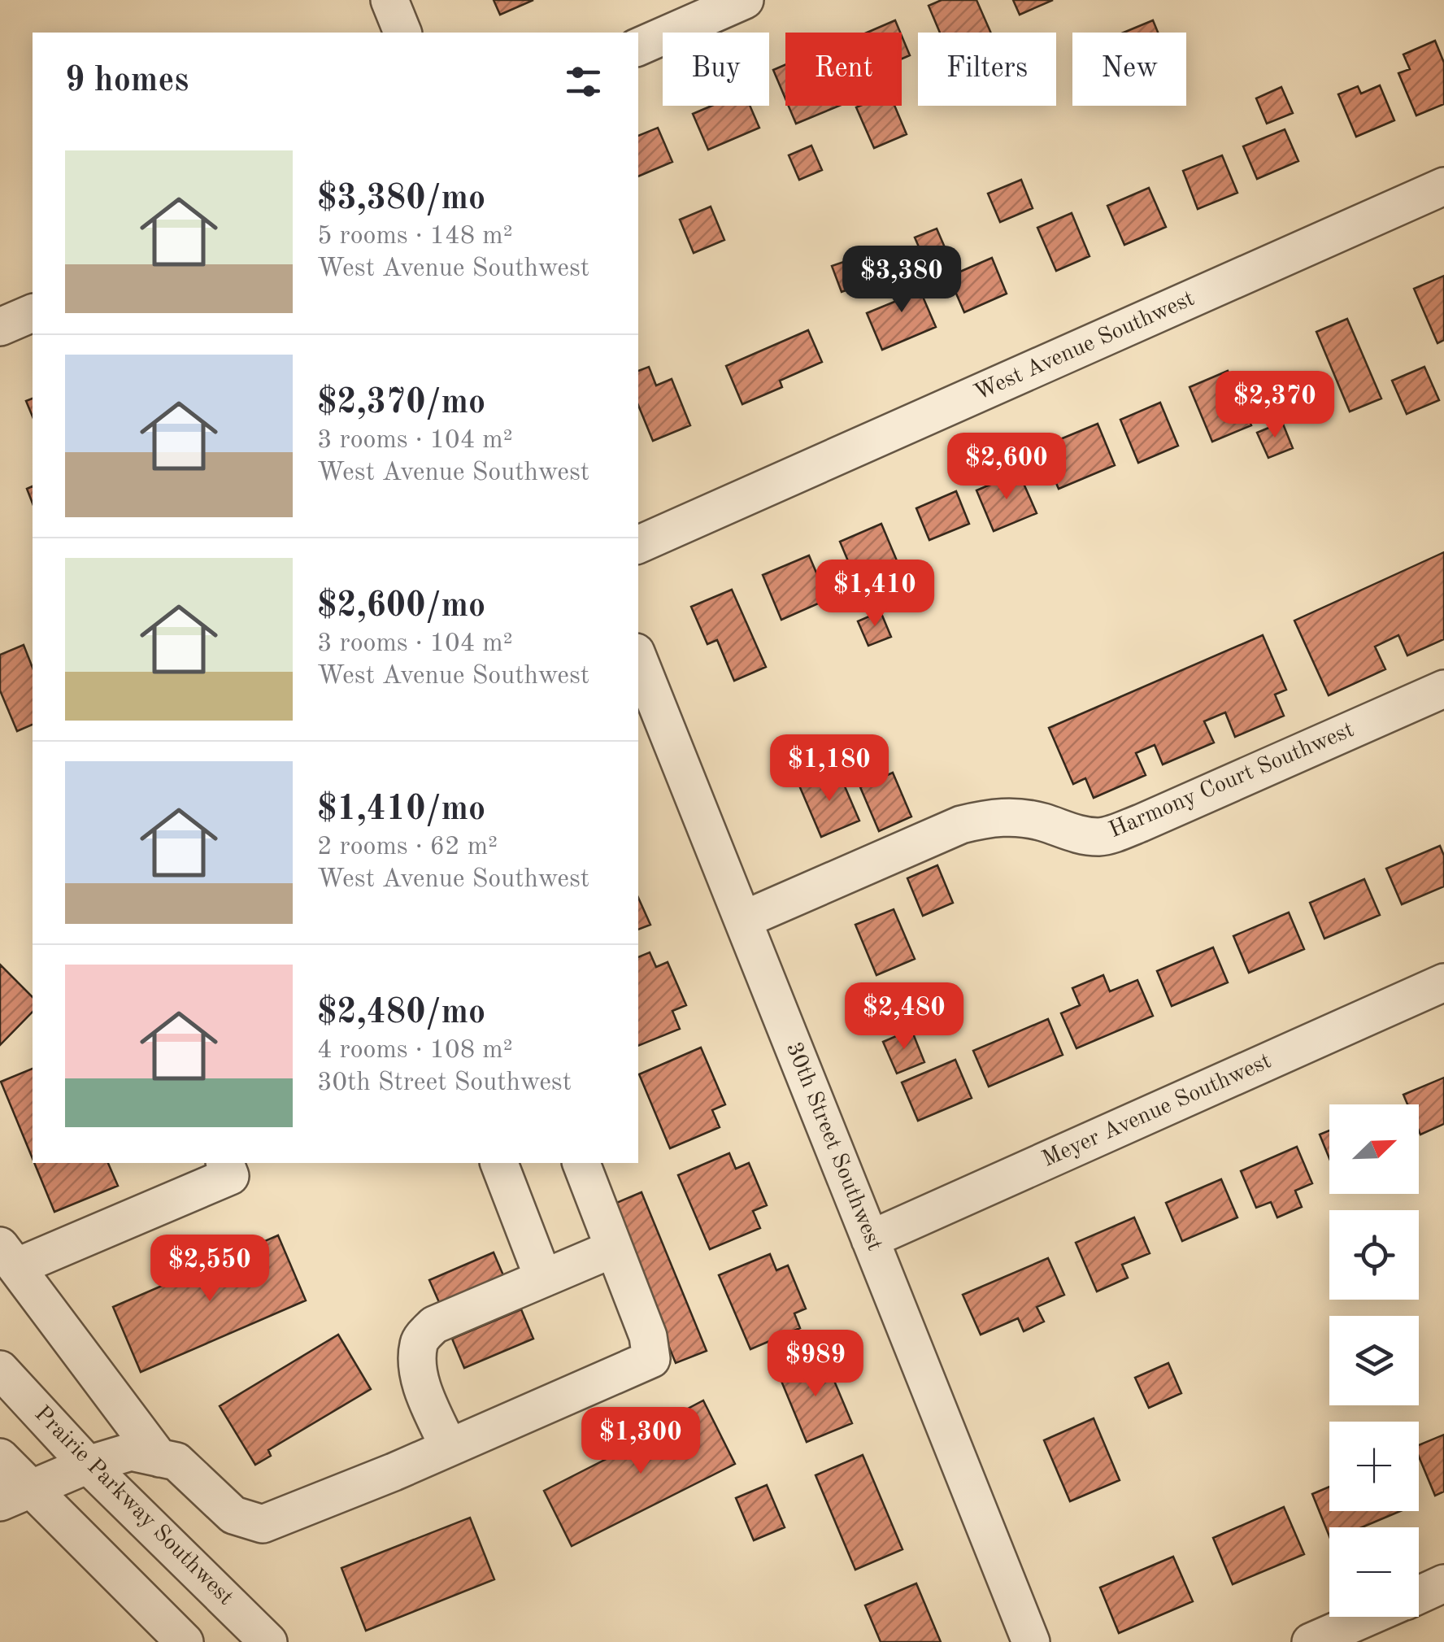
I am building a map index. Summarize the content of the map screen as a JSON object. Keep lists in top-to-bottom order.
{
  "streets": {
    "street": [
      "West Avenue Southwest",
      "Harmony Court Southwest",
      "Meyer Avenue Southwest",
      "30th Street Southwest",
      "Prairie Parkway Southwest"
    ]
  },
  "crossings": [
    ["Harmony Court Southwest", "30th Street Southwest"],
    ["Meyer Avenue Southwest", "30th Street Southwest"]
  ],
  "north": "top right",
  "page": {
    "chip": [
      "Buy",
      "Rent",
      "Filters",
      "New"
    ],
    "heading": "9 homes",
    "list": [
      {
        "name": "$3,380/mo",
        "note": "5 rooms · 148 m² · West Avenue Southwest"
      },
      {
        "name": "$2,370/mo",
        "note": "3 rooms · 104 m² · West Avenue Southwest"
      },
      {
        "name": "$2,600/mo",
        "note": "3 rooms · 104 m² · West Avenue Southwest"
      },
      {
        "name": "$1,410/mo",
        "note": "2 rooms · 62 m² · West Avenue Southwest"
      },
      {
        "name": "$2,480/mo",
        "note": "4 rooms · 108 m² · 30th Street Southwest"
      }
    ],
    "price": [
      "$3,380",
      "$2,370",
      "$2,600",
      "$1,410",
      "$1,180",
      "$2,480",
      "$2,550",
      "$989",
      "$1,300"
    ],
    "map_buttons": ["+", "−"]
  }
}
